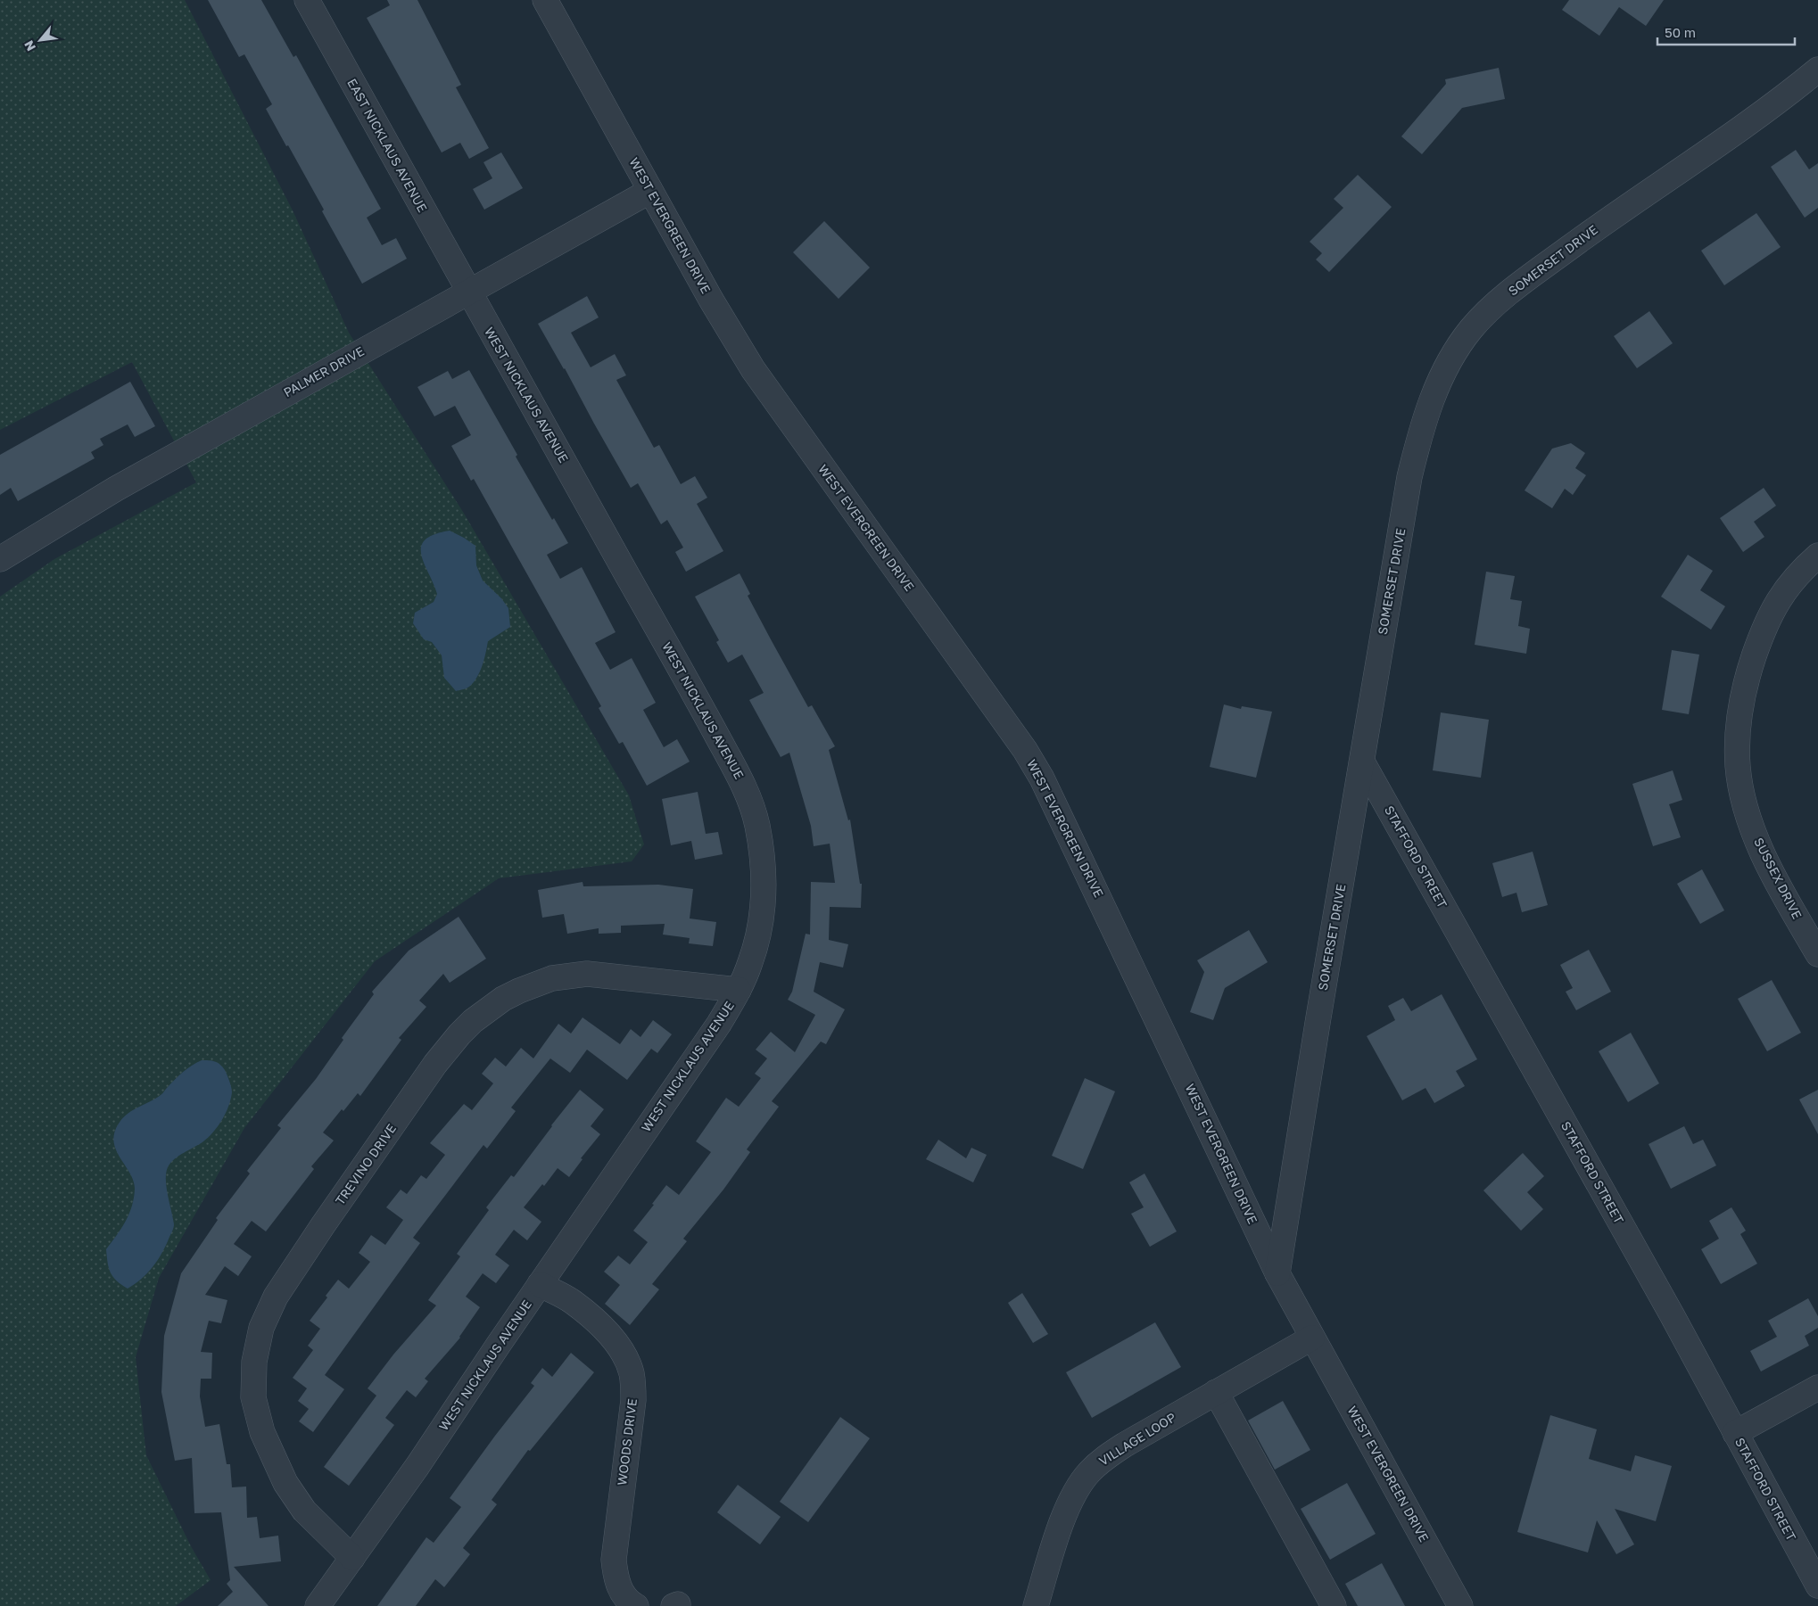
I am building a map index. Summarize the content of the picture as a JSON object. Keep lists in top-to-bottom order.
{
  "streets": {
    "street": [
      "EAST NICKLAUS AVENUE",
      "WEST EVERGREEN DRIVE",
      "SOMERSET DRIVE",
      "PALMER DRIVE",
      "WEST NICKLAUS AVENUE",
      "STAFFORD STREET",
      "SUSSEX DRIVE",
      "TREVINO DRIVE",
      "VILLAGE LOOP",
      "WOODS DRIVE"
    ]
  },
  "crossings": [
    ["EAST NICKLAUS AVENUE", "PALMER DRIVE"],
    ["EAST NICKLAUS AVENUE", "WEST NICKLAUS AVENUE"],
    ["WEST EVERGREEN DRIVE", "SOMERSET DRIVE"],
    ["WEST EVERGREEN DRIVE", "PALMER DRIVE"],
    ["WEST EVERGREEN DRIVE", "VILLAGE LOOP"],
    ["SOMERSET DRIVE", "STAFFORD STREET"],
    ["PALMER DRIVE", "WEST NICKLAUS AVENUE"],
    ["WEST NICKLAUS AVENUE", "TREVINO DRIVE"],
    ["WEST NICKLAUS AVENUE", "WOODS DRIVE"]
  ],
  "scale_bar": "50 m",
  "north": "bottom left"
}
